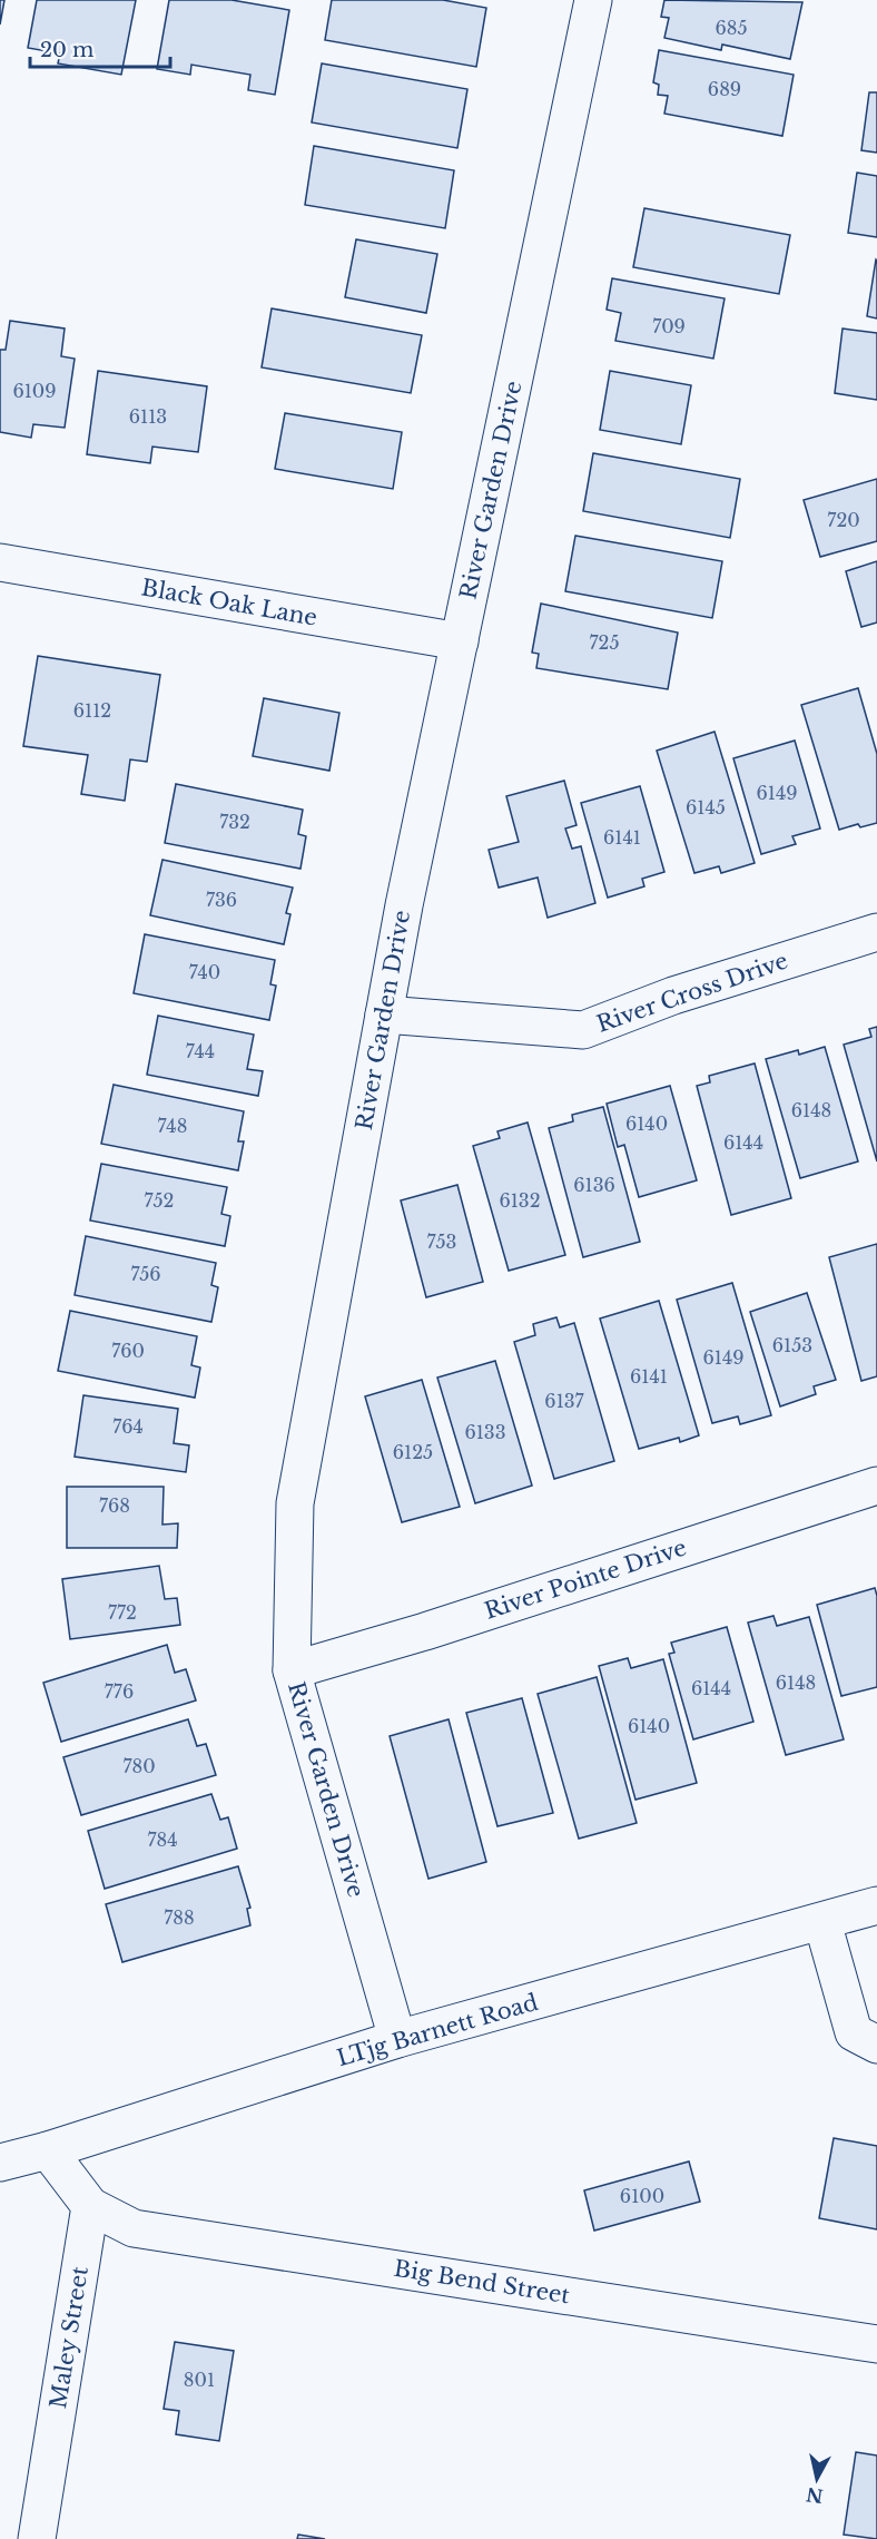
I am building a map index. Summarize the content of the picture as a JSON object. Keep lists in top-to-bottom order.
{
  "streets": {
    "street": [
      "River Garden Drive",
      "Black Oak Lane",
      "River Cross Drive",
      "River Pointe Drive",
      "LTjg Barnett Road",
      "Big Bend Street",
      "Maley Street"
    ]
  },
  "crossings": [
    ["River Garden Drive", "Black Oak Lane"],
    ["River Garden Drive", "River Cross Drive"],
    ["River Garden Drive", "River Pointe Drive"],
    ["River Garden Drive", "LTjg Barnett Road"],
    ["Big Bend Street", "Maley Street"]
  ],
  "house_numbers": [
    "685",
    "689",
    "709",
    "6109",
    "6113",
    "720",
    "725",
    "6112",
    "6149",
    "6145",
    "732",
    "6141",
    "736",
    "740",
    "744",
    "6148",
    "6140",
    "748",
    "6144",
    "6136",
    "752",
    "6132",
    "753",
    "756",
    "6153",
    "760",
    "6149",
    "6141",
    "6137",
    "764",
    "6133",
    "6125",
    "768",
    "772",
    "6148",
    "6144",
    "776",
    "6140",
    "780",
    "784",
    "788",
    "6100",
    "801"
  ],
  "scale_bar": "20 m",
  "north": "bottom"
}
